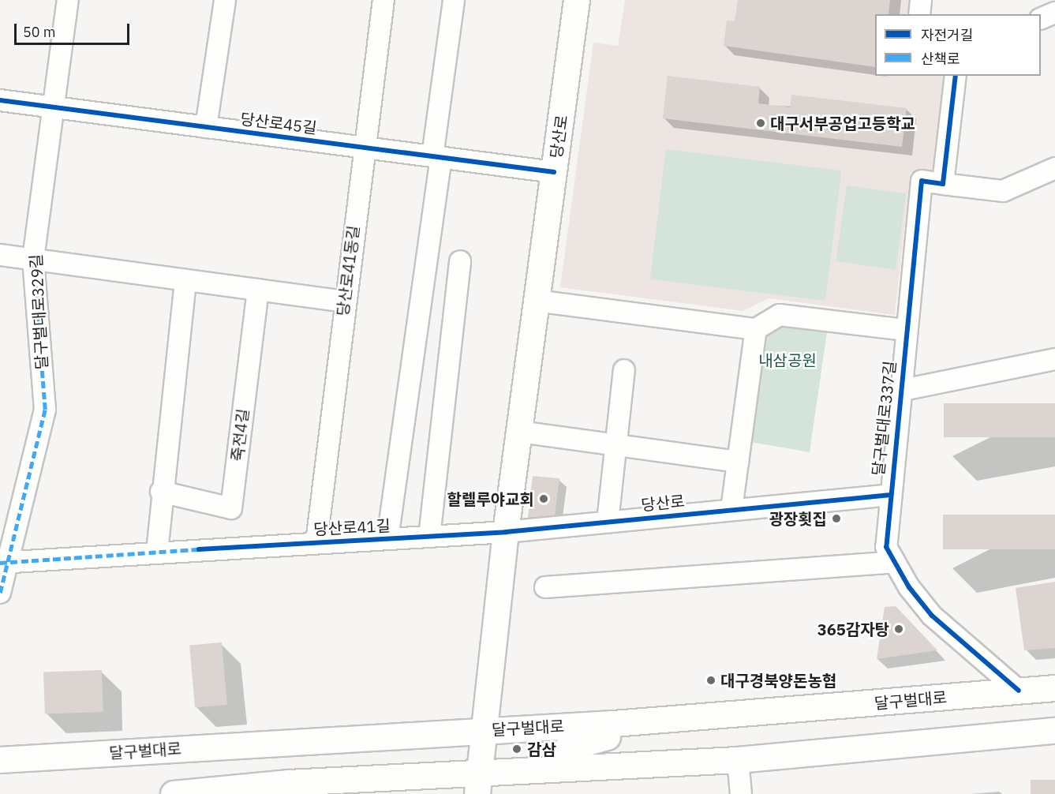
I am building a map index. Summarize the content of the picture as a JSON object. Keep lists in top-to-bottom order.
{
  "streets": {
    "main road": ["당산로", "달구벌대로"],
    "street": [
      "당산로45길",
      "당산로41동길",
      "달구벌대로329길",
      "달구벌대로337길",
      "죽전4길",
      "당산로41길"
    ]
  },
  "crossings": [
    ["당산로45길", "당산로"],
    ["당산로45길", "당산로41동길"],
    ["당산로45길", "달구벌대로329길"],
    ["당산로45길", "당산로41길"],
    ["당산로", "달구벌대로337길"],
    ["당산로", "당산로41길"],
    ["당산로", "달구벌대로"],
    ["당산로41동길", "당산로41길"],
    ["달구벌대로329길", "당산로41길"],
    ["달구벌대로337길", "달구벌대로"]
  ],
  "parks": ["내삼공원"],
  "places": [
    "대구서부공업고등학교",
    "할렐루야교회",
    "광장횟집",
    "365감자탕",
    "대구경북양돈농협",
    "감삼"
  ],
  "legend": ["자전거길", "산책로"],
  "scale_bar": "50 m"
}
